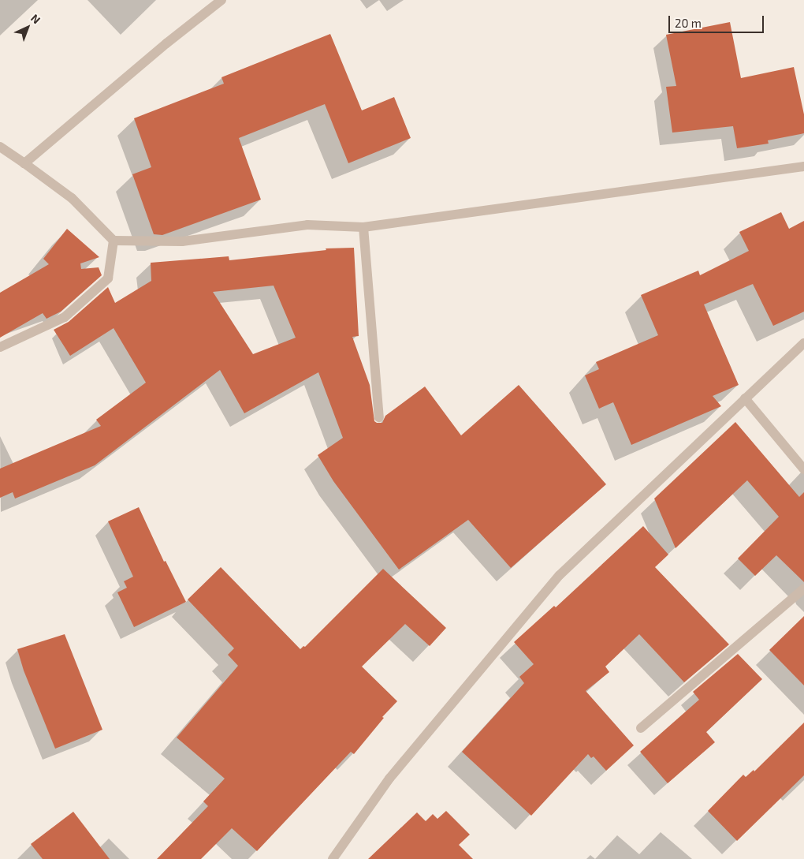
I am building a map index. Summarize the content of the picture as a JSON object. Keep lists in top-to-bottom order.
{
  "scale_bar": "20 m",
  "north": "top right"
}
